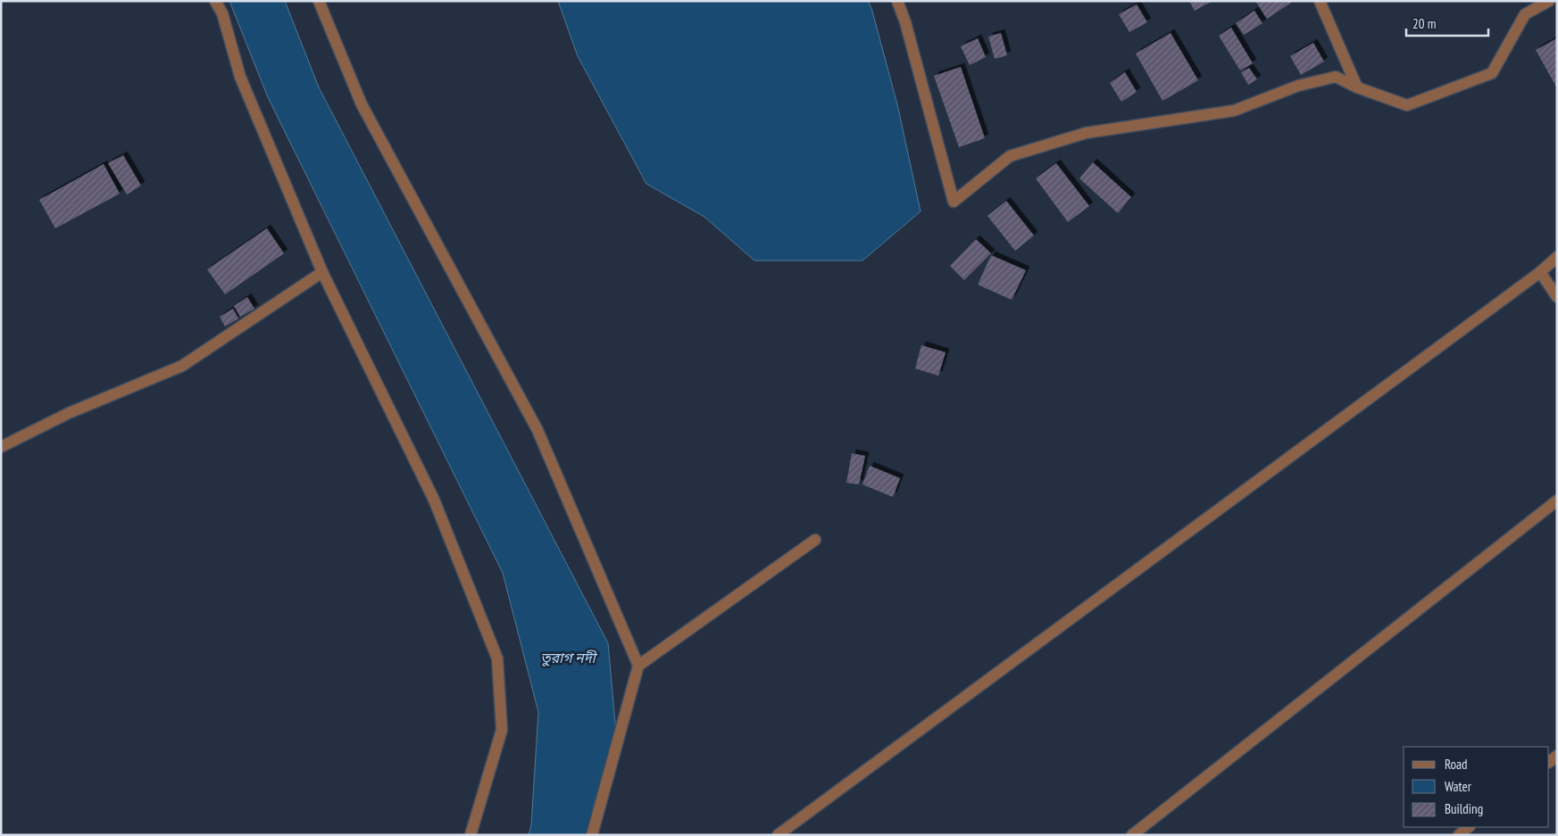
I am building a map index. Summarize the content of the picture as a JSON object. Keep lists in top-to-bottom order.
{
  "water": ["তুরাগ নদী"],
  "legend": ["Road", "Water", "Building"],
  "scale_bar": "20 m"
}
